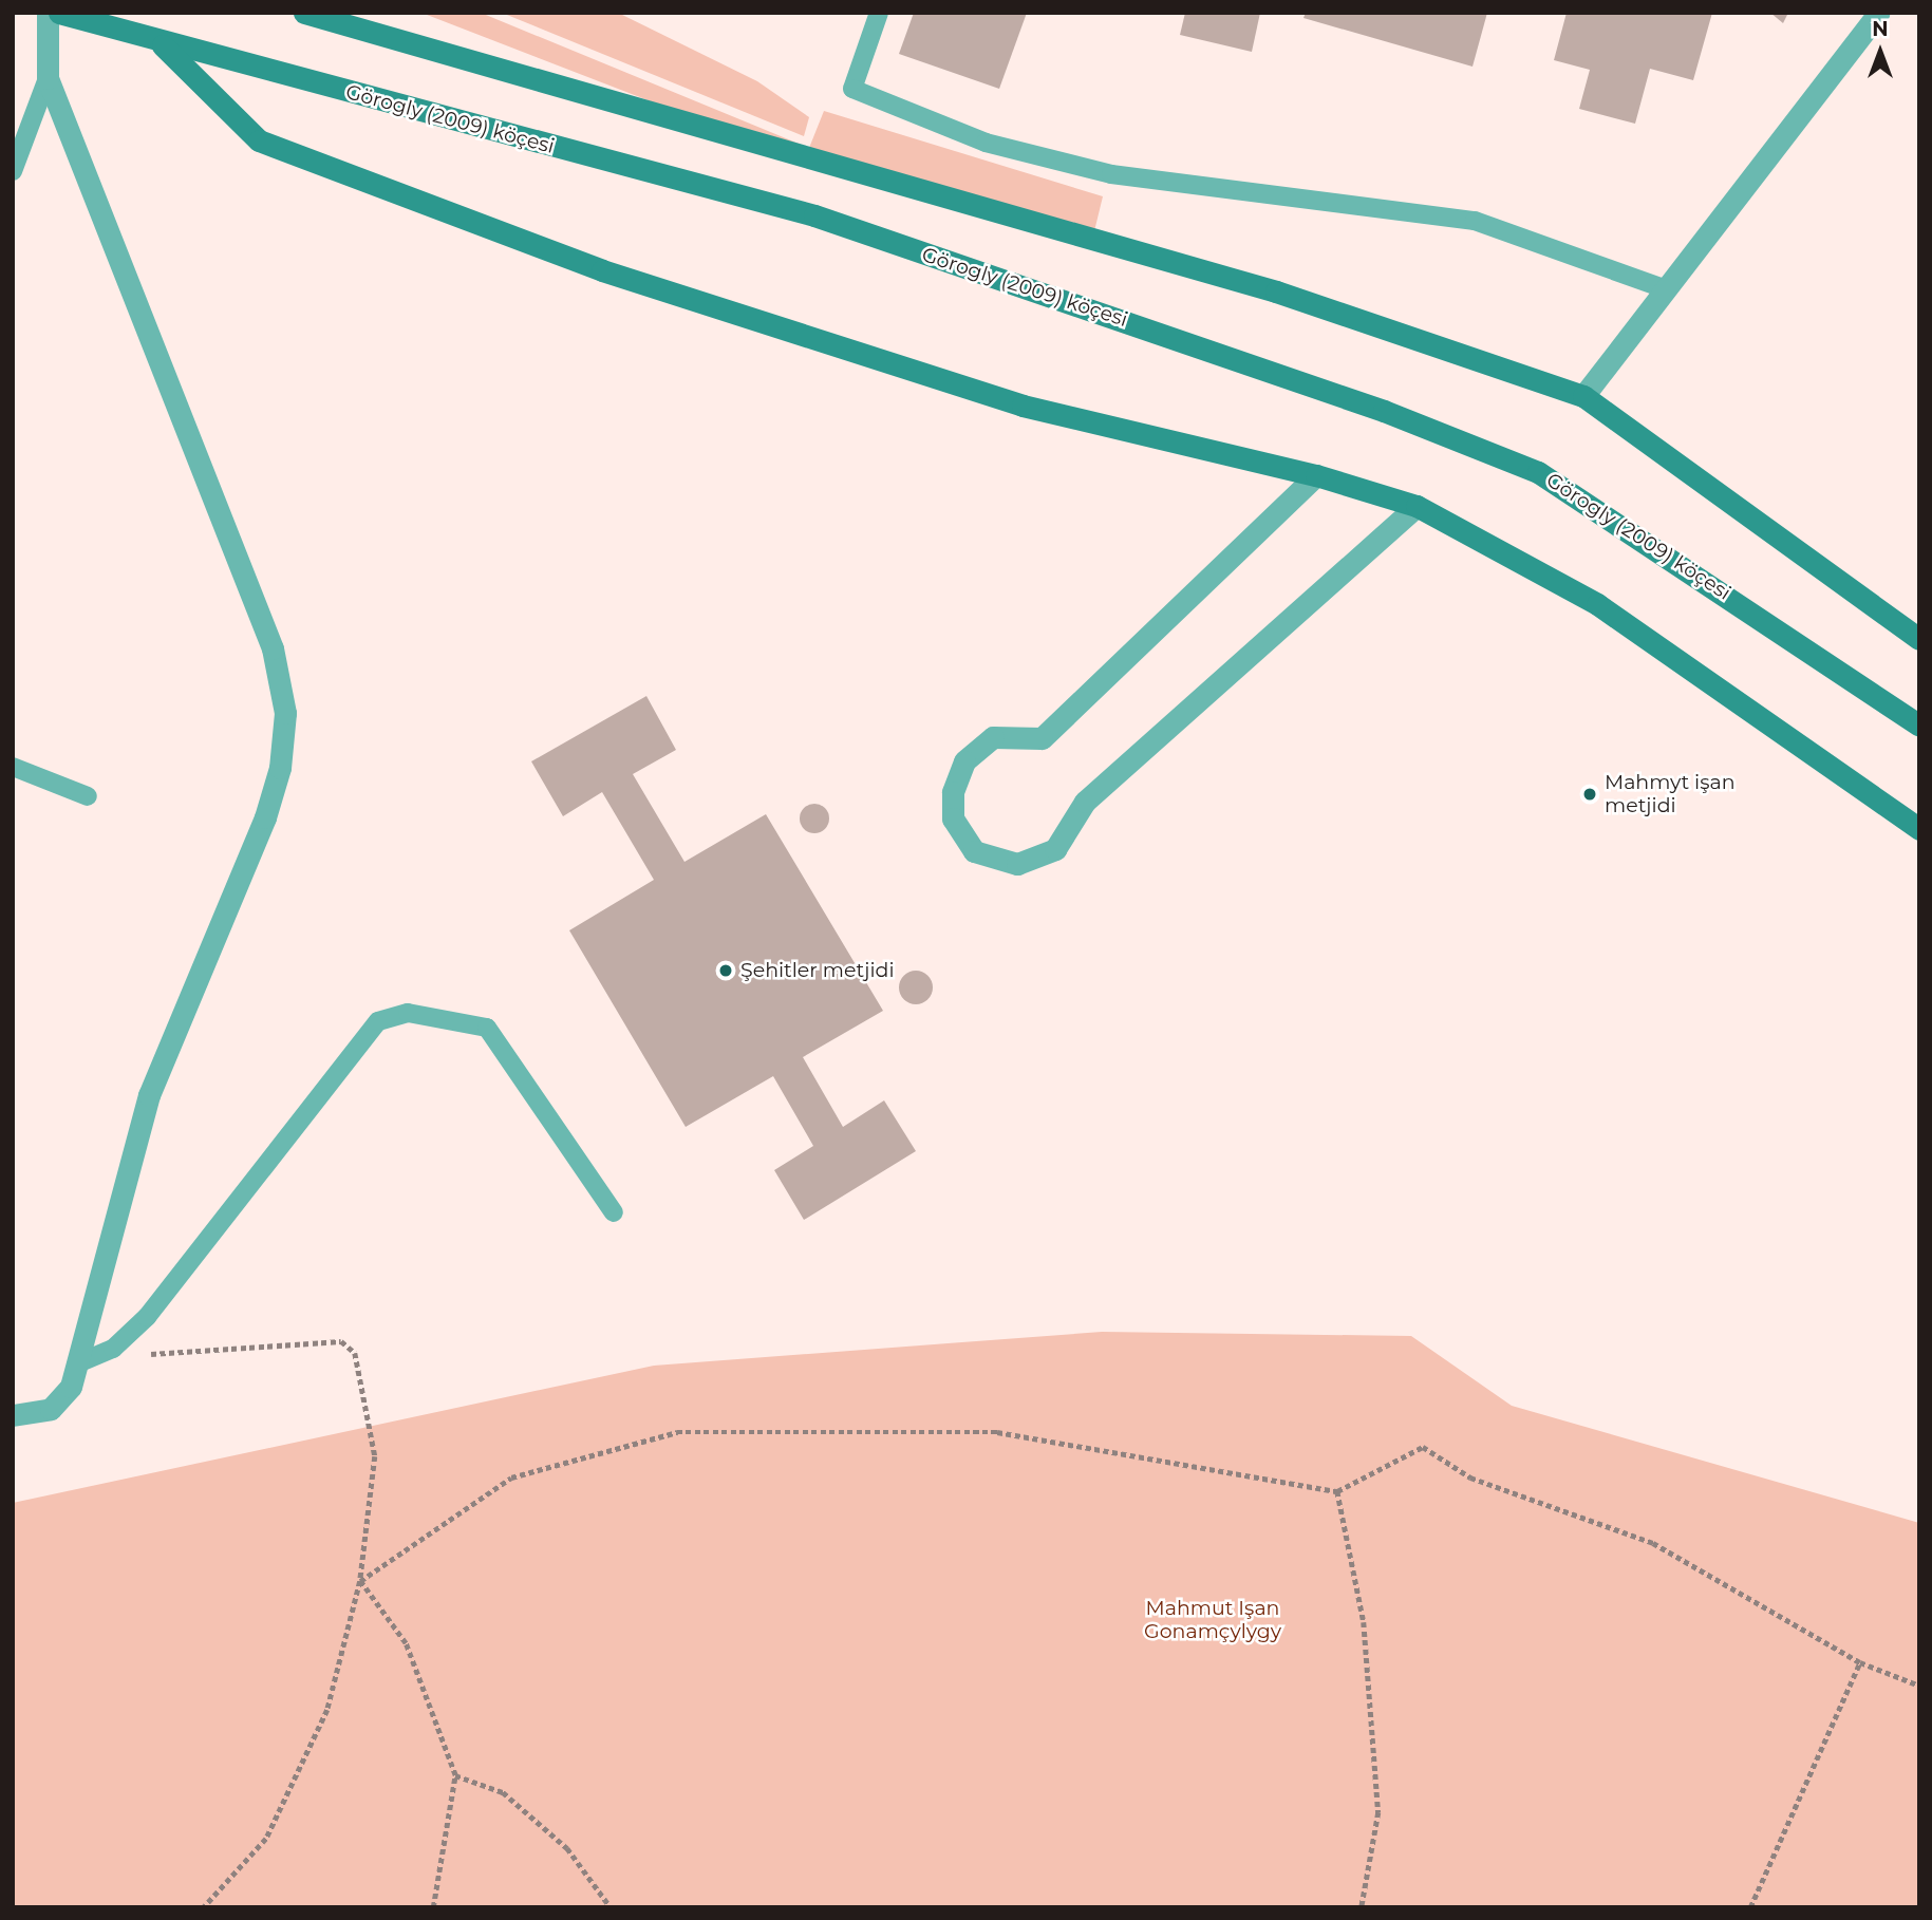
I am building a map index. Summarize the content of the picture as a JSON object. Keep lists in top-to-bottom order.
{
  "streets": {
    "main road": ["Görogly (2009) köçesi"]
  },
  "parks": ["Mahmut Işan Gonamçylygy"],
  "places": ["Mahmyt işan metjidi", "Şehitler metjidi"],
  "north": "top"
}
